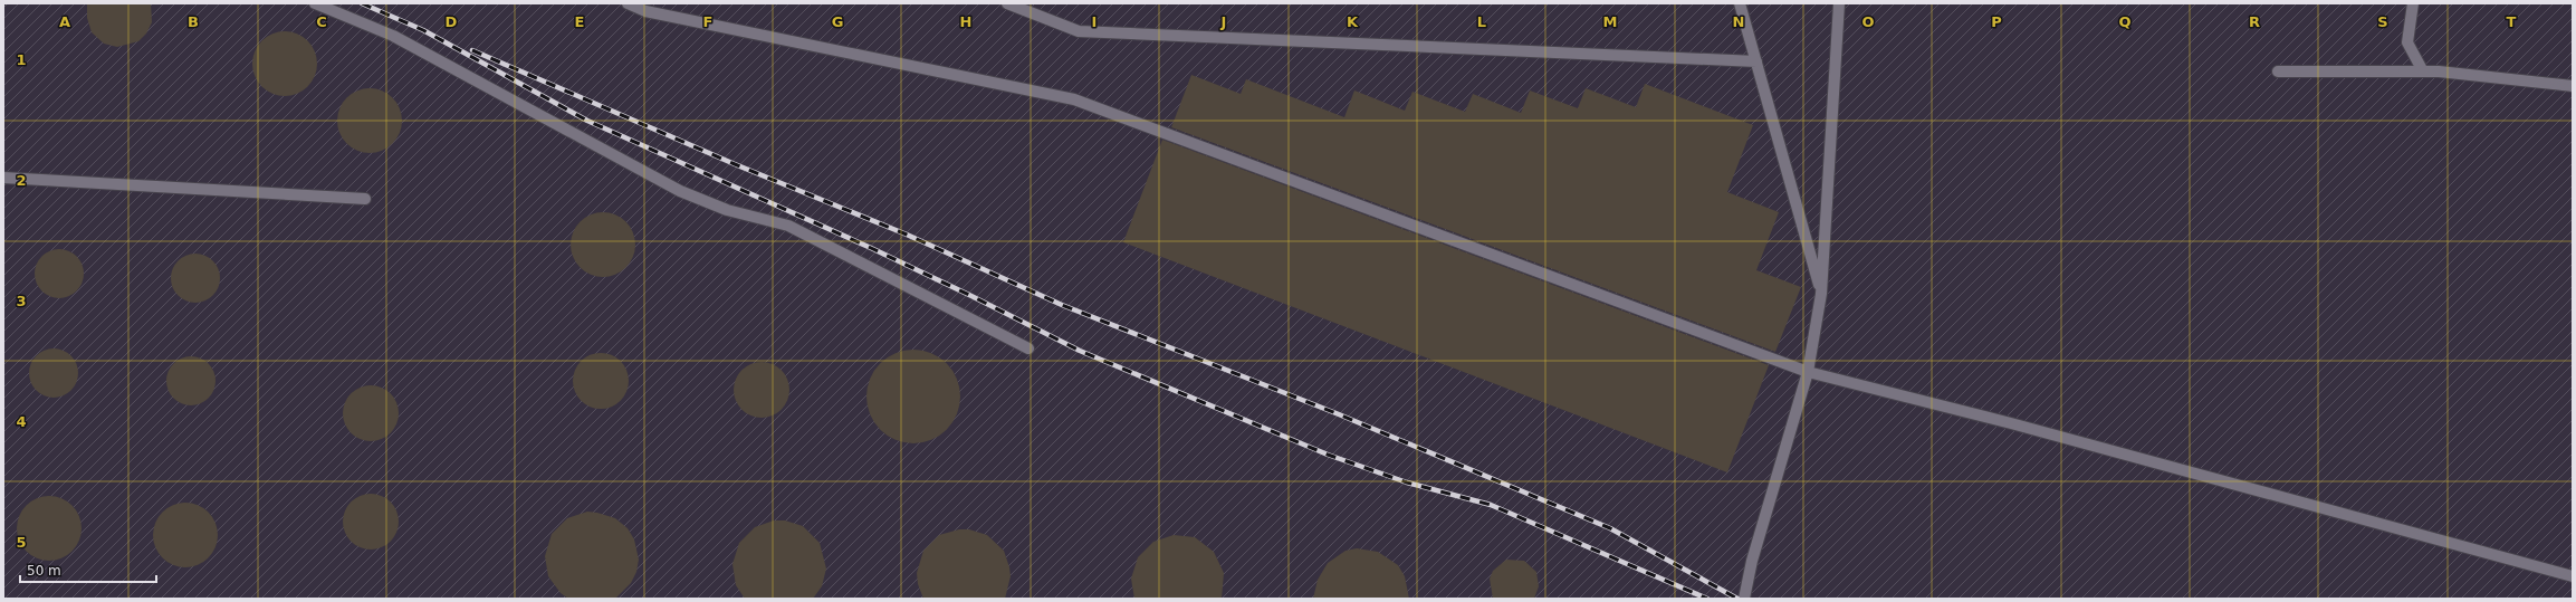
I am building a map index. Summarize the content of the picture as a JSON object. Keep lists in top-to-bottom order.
{
  "scale_bar": "50 m",
  "grid": {
    "columns": [
      "A",
      "B",
      "C",
      "D",
      "E",
      "F",
      "G",
      "H",
      "I",
      "J",
      "K",
      "L",
      "M",
      "N",
      "O",
      "P",
      "Q",
      "R",
      "S",
      "T"
    ],
    "rows": [
      "1",
      "2",
      "3",
      "4",
      "5"
    ]
  }
}
